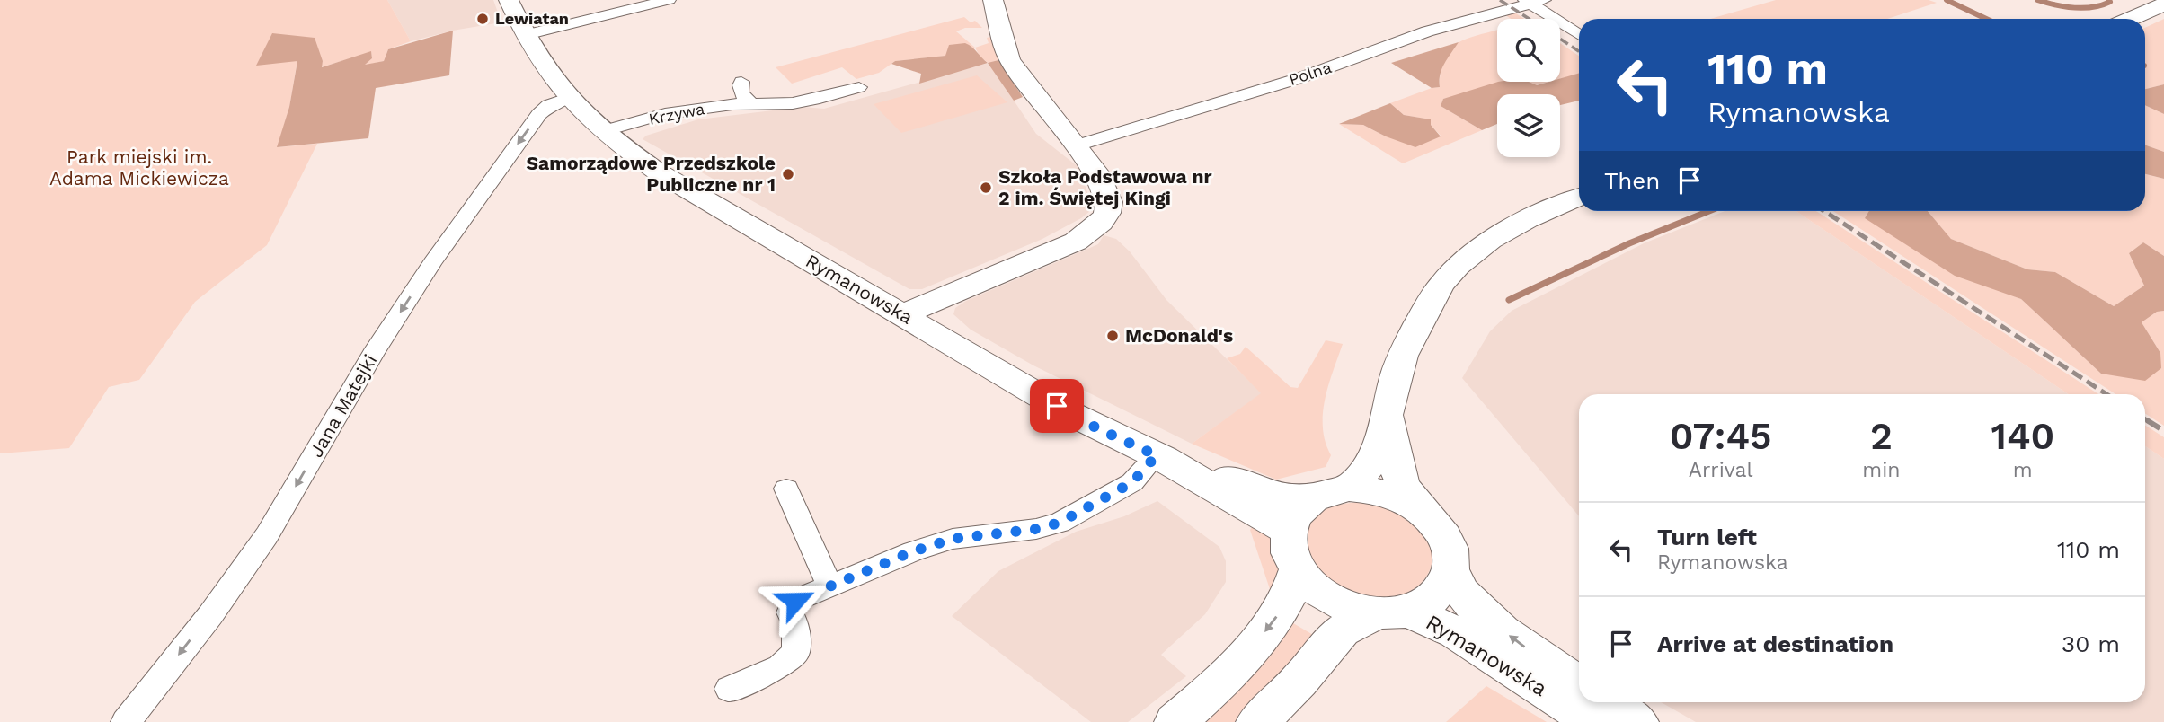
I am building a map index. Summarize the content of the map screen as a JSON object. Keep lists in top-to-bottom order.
{
  "streets": {
    "street": [
      "Polna",
      "Krzywa",
      "Rymanowska",
      "Jana Matejki"
    ]
  },
  "crossings": [
    ["Krzywa", "Rymanowska"],
    ["Rymanowska", "Jana Matejki"]
  ],
  "one_way": ["Jana Matejki"],
  "parks": ["Park miejski im. Adama Mickiewicza"],
  "places": [
    "Lewiatan",
    "Samorządowe Przedszkole Publiczne nr 1",
    "Szkoła Podstawowa nr 2 im. Świętej Kingi",
    "McDonald's"
  ],
  "page": {
    "turn": ["110 m", "Rymanowska"],
    "then": "Then",
    "eta": [
      "07:45",
      "Arrival",
      "2",
      "min",
      "140",
      "m"
    ],
    "list": [
      {
        "name": "Turn left",
        "note": "Rymanowska",
        "value": "110 m"
      },
      {
        "name": "Arrive at destination",
        "value": "30 m"
      }
    ]
  }
}
